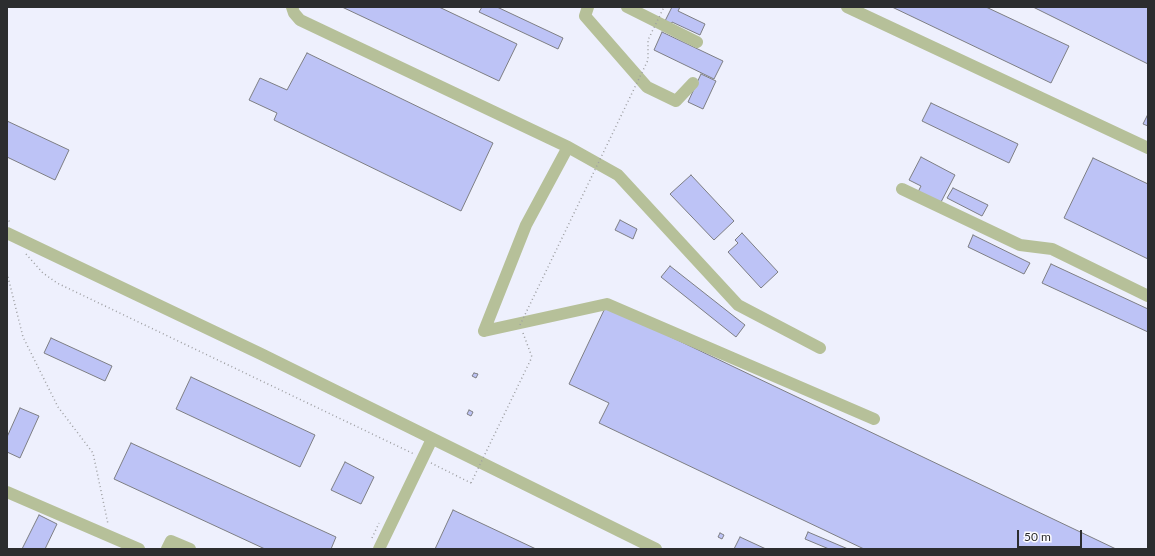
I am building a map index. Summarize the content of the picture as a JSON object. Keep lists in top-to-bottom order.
{
  "scale_bar": "50 m"
}
